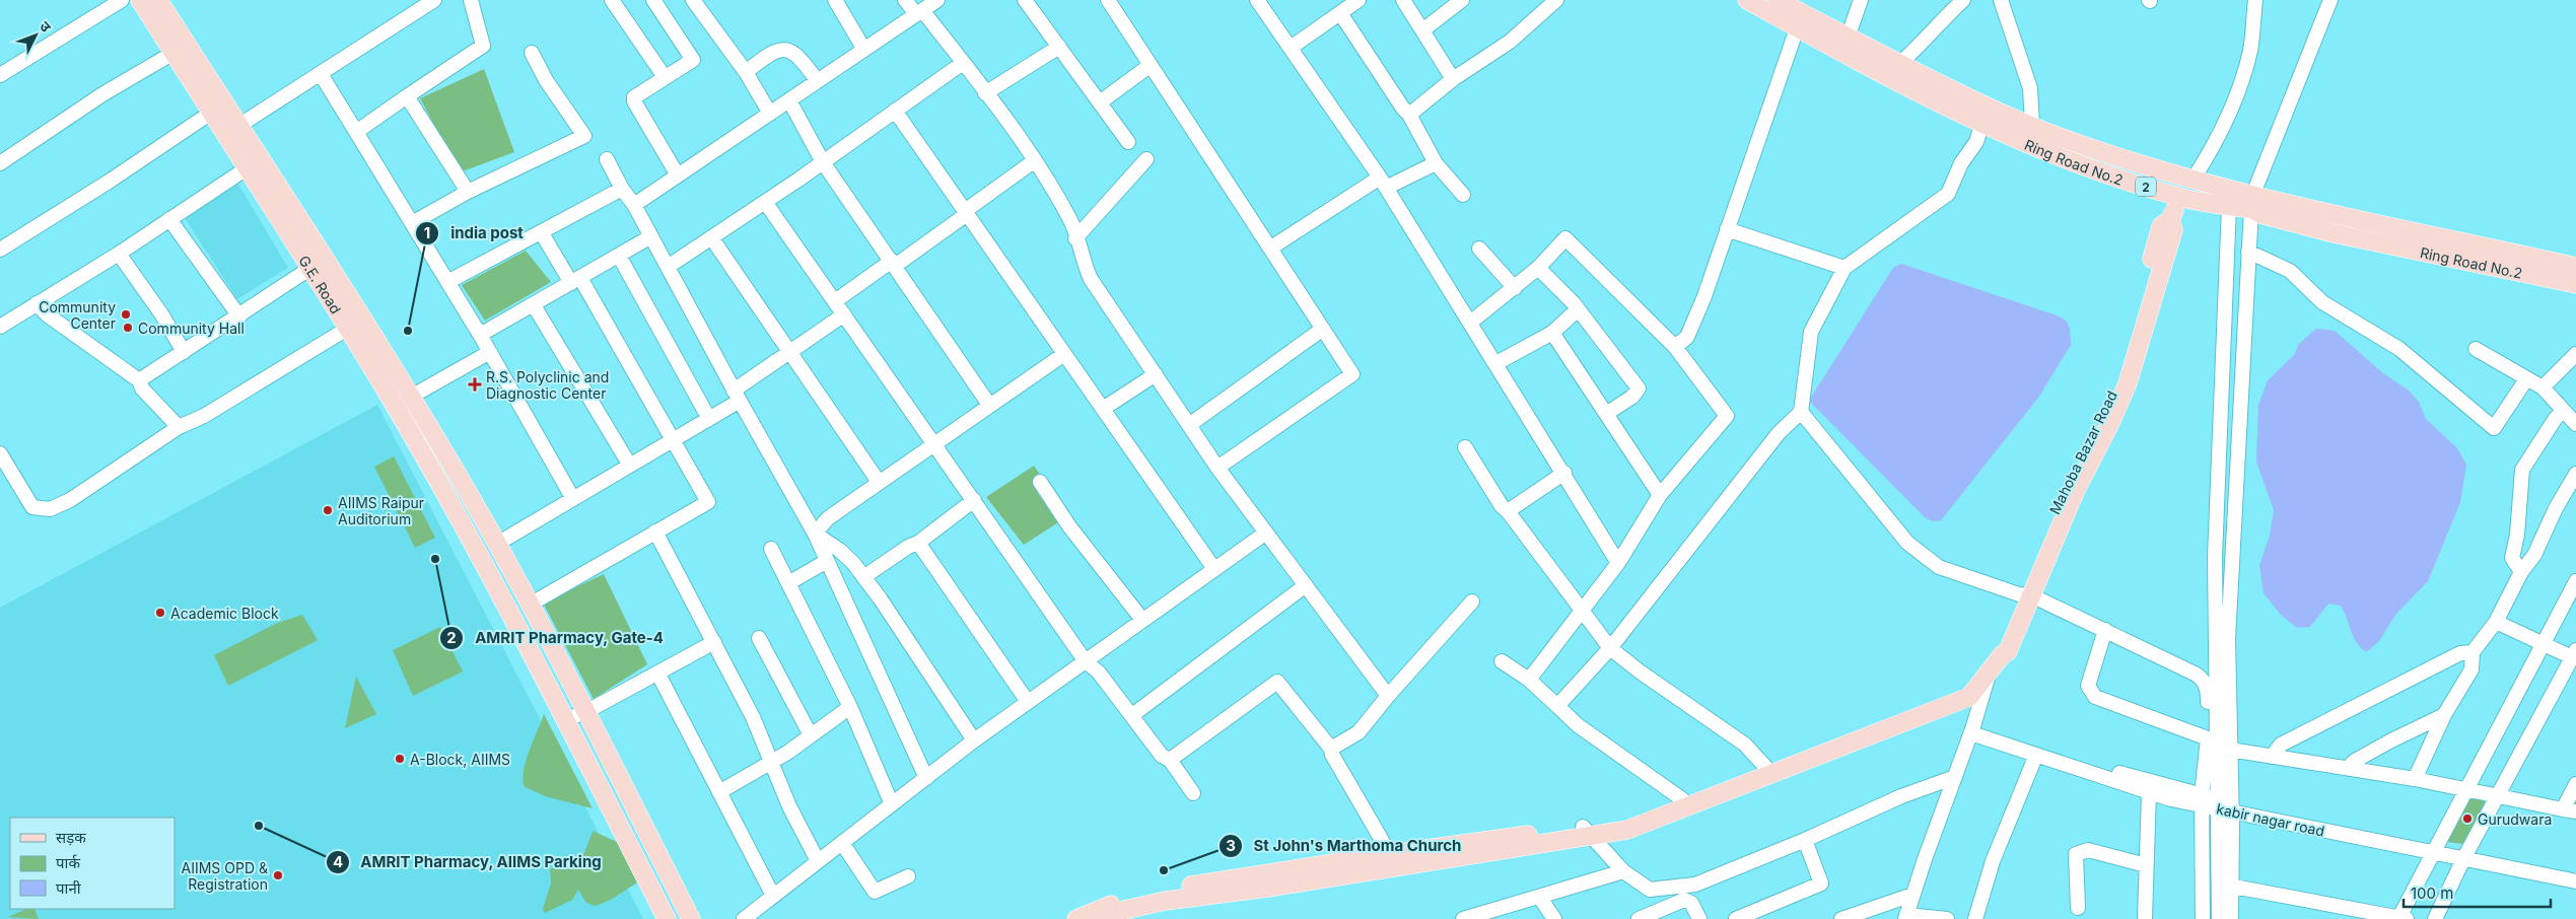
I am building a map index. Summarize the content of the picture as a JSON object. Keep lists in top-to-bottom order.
{
  "streets": {
    "main road": [
      "Ring Road No.2",
      "2",
      "G.E. Road",
      "Mahoba Bazar Road"
    ],
    "street": ["kabir nagar road"]
  },
  "crossings": [
    ["Ring Road No.2", "Mahoba Bazar Road"],
    ["Mahoba Bazar Road", "kabir nagar road"]
  ],
  "places": {
    "other": [
      "Community Center",
      "Community Hall",
      "india post",
      "AIIMS Raipur Auditorium",
      "AMRIT Pharmacy, Gate-4",
      "Academic Block",
      "A-Block, AIIMS",
      "Gurudwara",
      "AMRIT Pharmacy, AIIMS Parking",
      "St John's Marthoma Church",
      "AIIMS OPD & Registration"
    ],
    "health": ["R.S. Polyclinic and Diagnostic Center"]
  },
  "legend": ["सड़क", "पार्क", "पानी"],
  "scale_bar": "100 m",
  "north": "top right"
}
